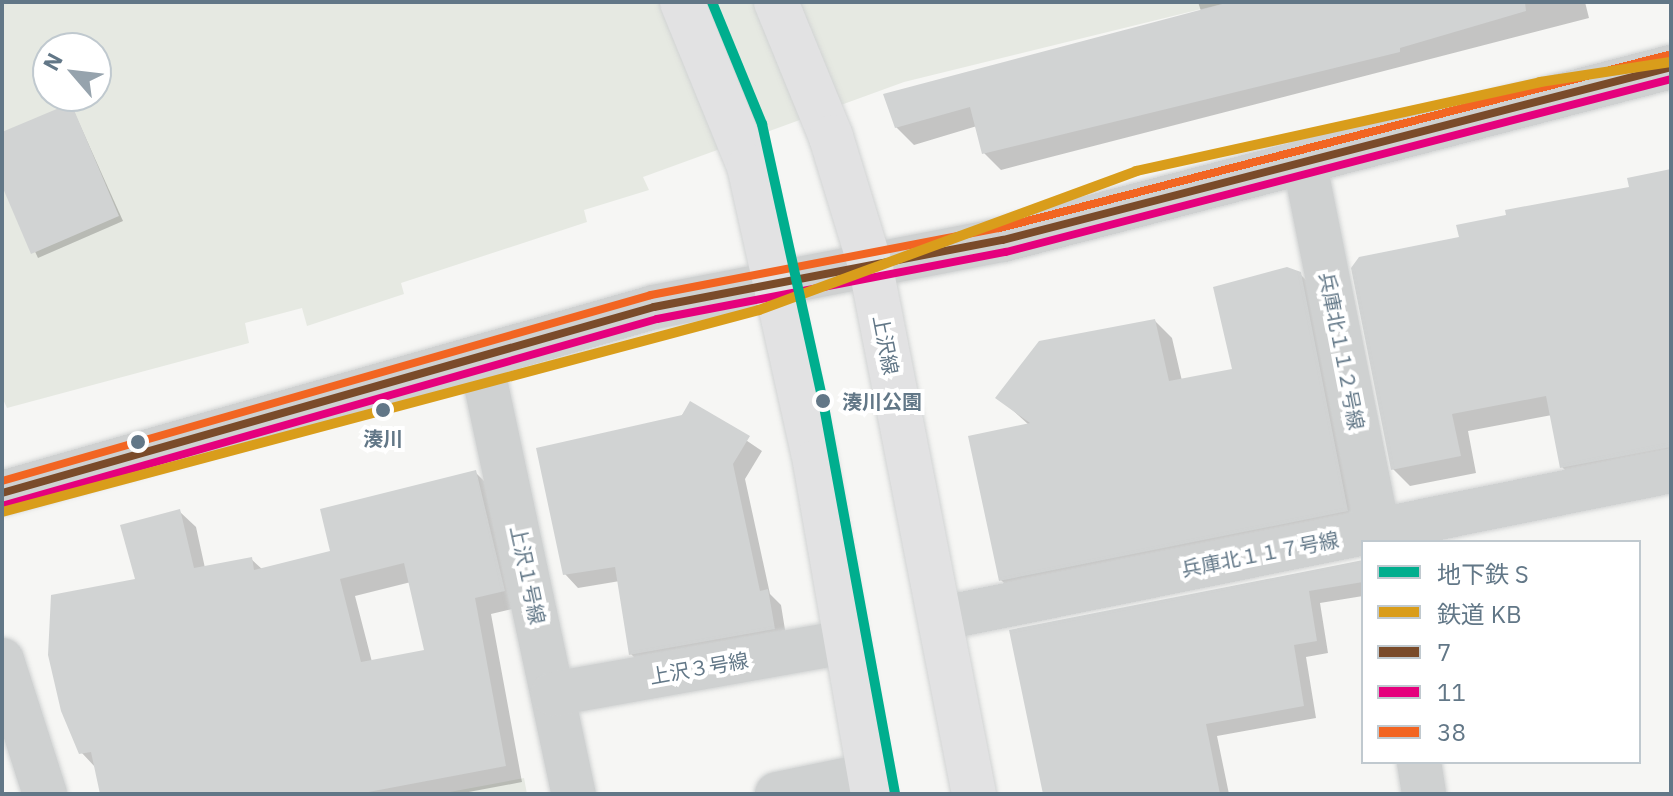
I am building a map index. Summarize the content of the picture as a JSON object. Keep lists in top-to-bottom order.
{
  "streets": {
    "main road": ["上沢線"],
    "street": [
      "兵庫北１１２号線",
      "兵庫北１１７号線",
      "上沢１号線",
      "上沢３号線"
    ]
  },
  "crossings": [
    ["上沢線", "兵庫北１１７号線"],
    ["兵庫北１１２号線", "兵庫北１１７号線"],
    ["上沢１号線", "上沢３号線"]
  ],
  "places": ["湊川公園", "湊川"],
  "lines": [
    "metro line S",
    "transit line 38",
    "rail line KB",
    "transit line 7",
    "transit line 11"
  ],
  "legend": [
    "地下鉄 S",
    "鉄道 KB",
    "7",
    "11",
    "38"
  ],
  "north": "top left"
}
